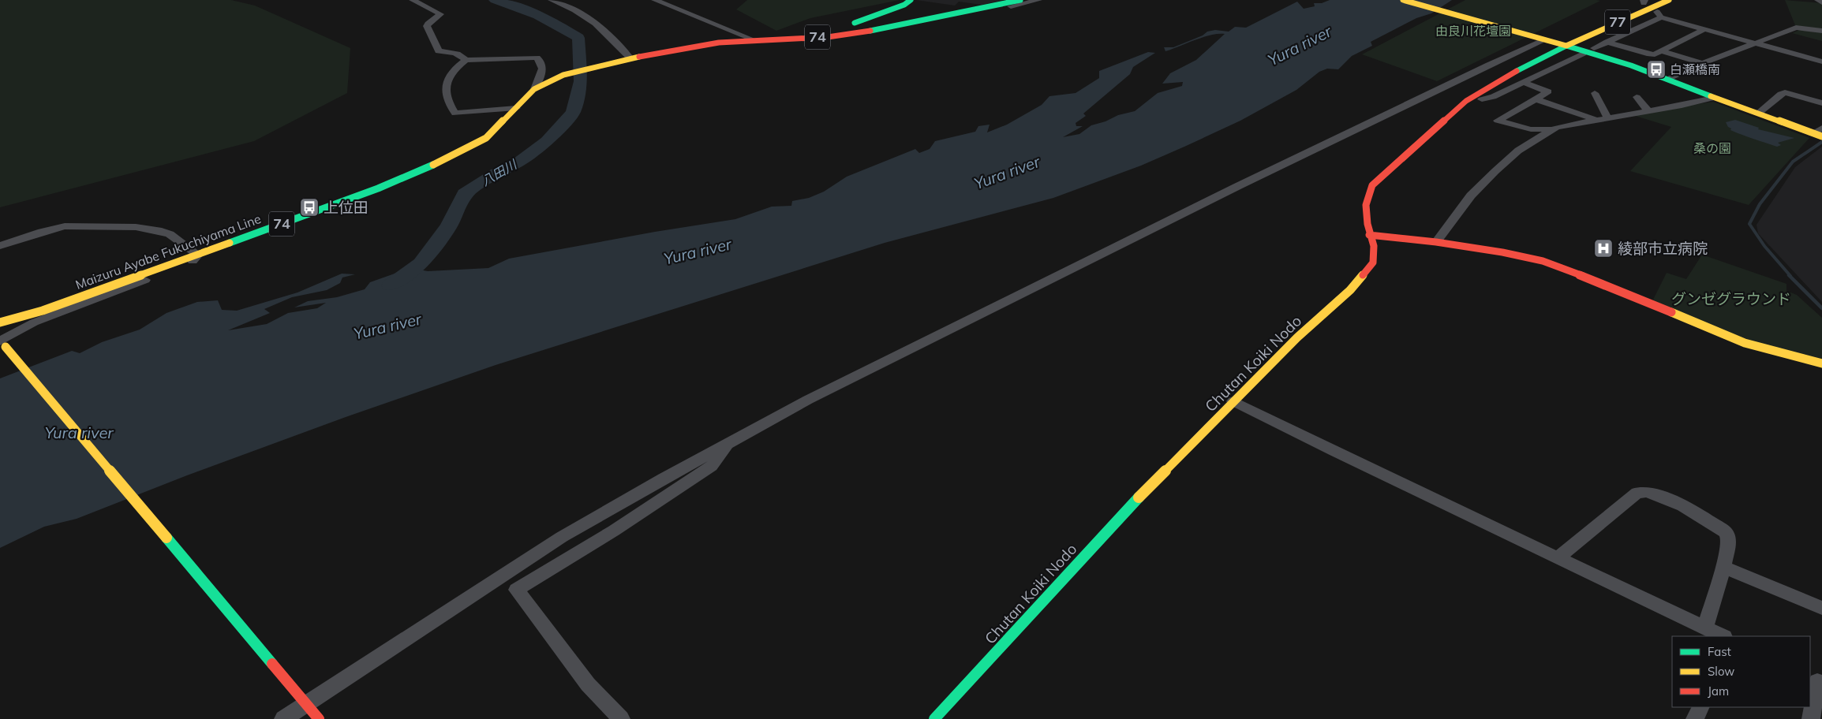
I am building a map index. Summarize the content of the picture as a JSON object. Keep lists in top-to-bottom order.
{
  "streets": {
    "street": [
      "77",
      "74",
      "Maizuru Ayabe Fukuchiyama Line",
      "Chutan Koiki Nodo"
    ]
  },
  "crossings": [
    ["77", "Chutan Koiki Nodo"]
  ],
  "water": ["Yura river", "八田川"],
  "parks": ["由良川花壇園", "桑の園", "グンゼグラウンド"],
  "places": {
    "bus stop": ["白瀬橋南", "上位田"],
    "hospital": ["綾部市立病院"]
  },
  "legend": ["Fast", "Slow", "Jam"]
}
